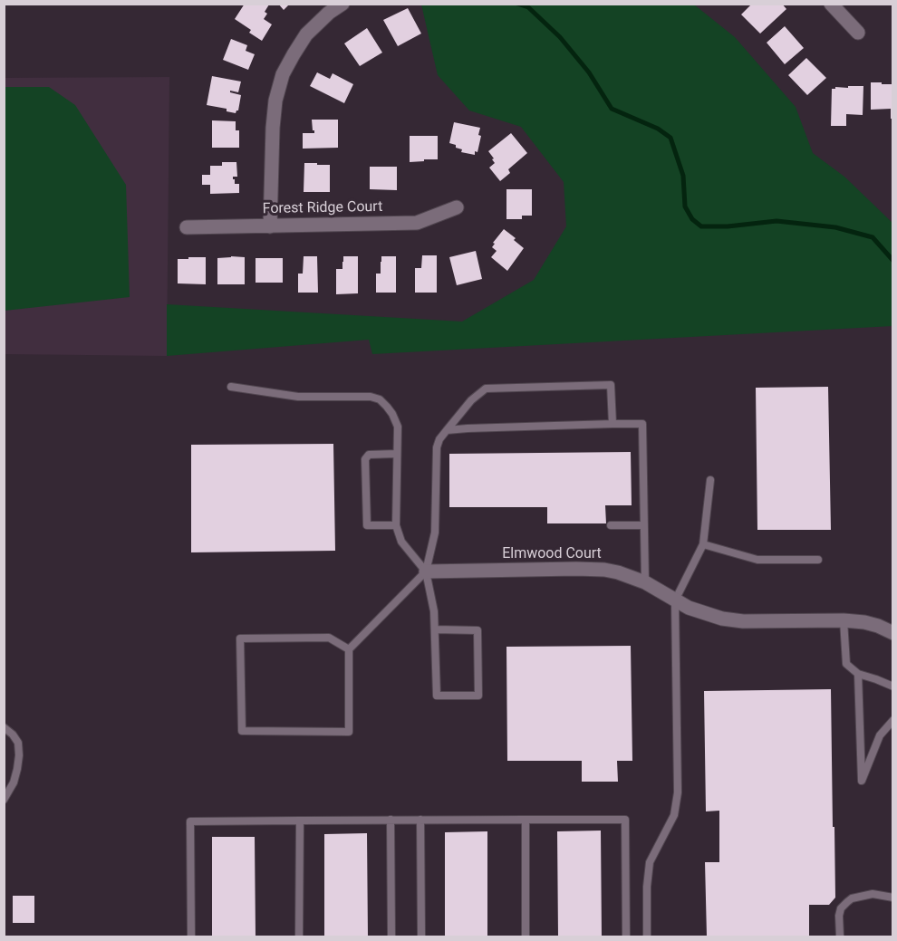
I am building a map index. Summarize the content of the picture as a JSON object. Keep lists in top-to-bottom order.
{
  "streets": {
    "street": ["Forest Ridge Court", "Elmwood Court"]
  }
}
